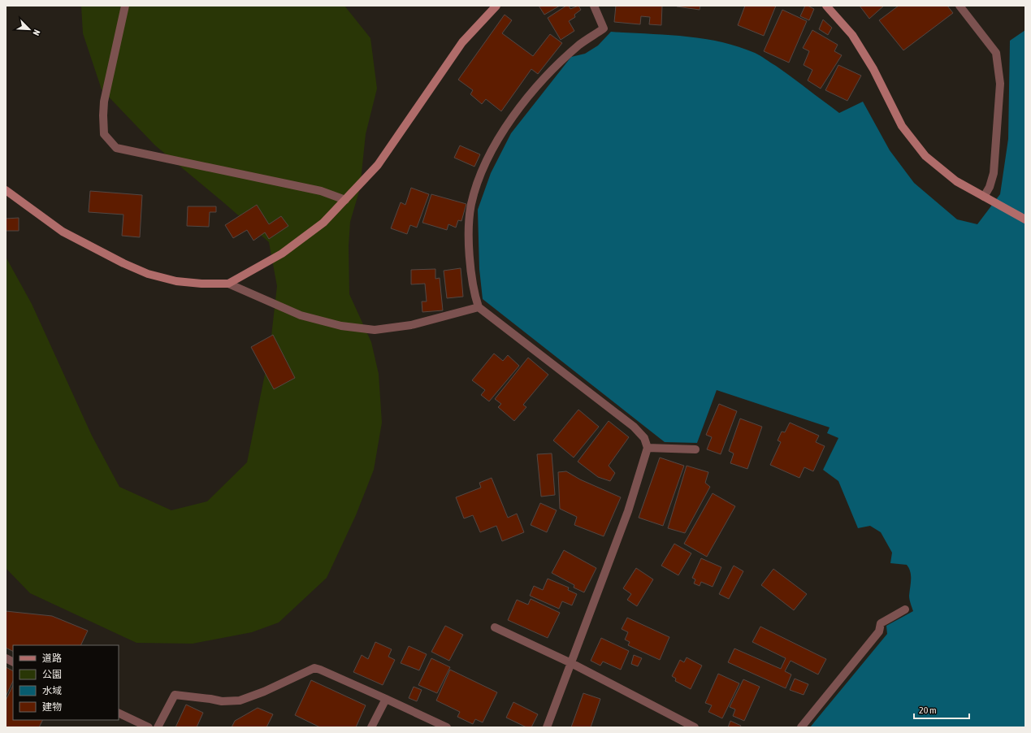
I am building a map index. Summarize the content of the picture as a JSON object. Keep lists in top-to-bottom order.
{
  "legend": [
    "道路",
    "公園",
    "水域",
    "建物"
  ],
  "scale_bar": "20 m",
  "north": "bottom right"
}
